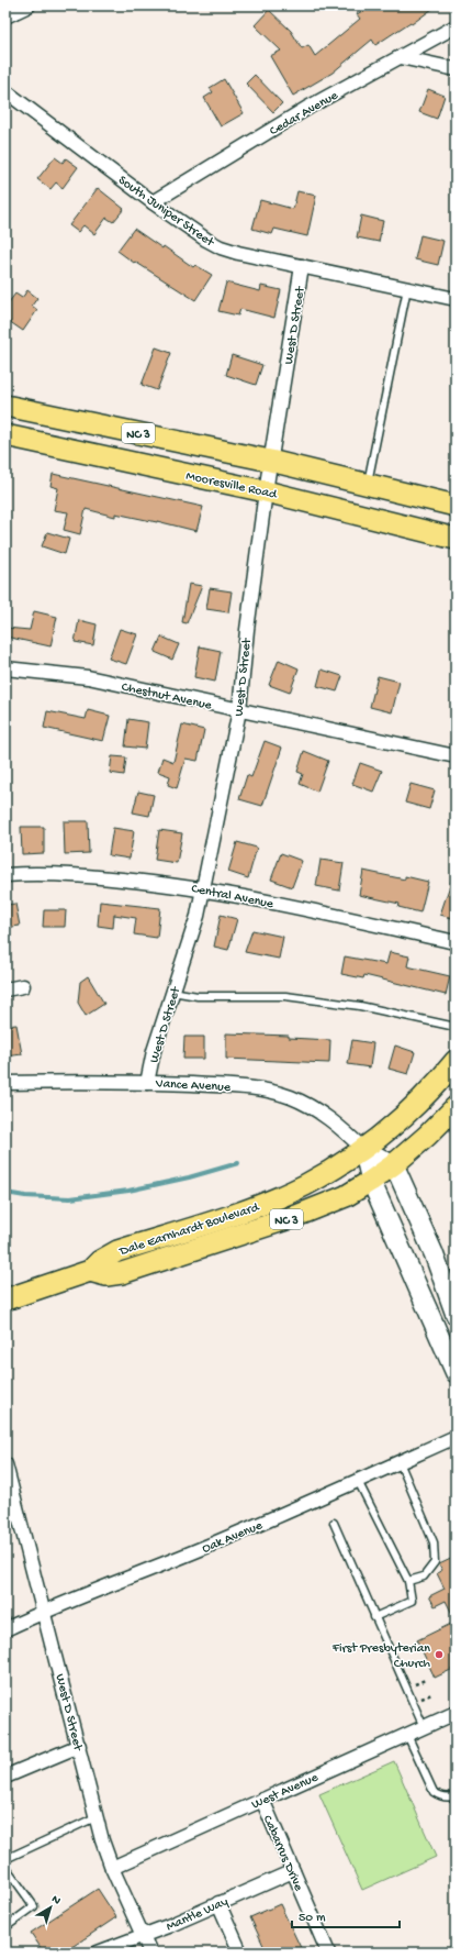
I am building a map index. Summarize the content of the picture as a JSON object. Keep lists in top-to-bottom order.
{
  "streets": {
    "main road": ["NC 3", "Mooresville Road", "Dale Earnhardt Boulevard"],
    "street": [
      "Cedar Avenue",
      "South Juniper Street",
      "West D Street",
      "Chestnut Avenue",
      "Central Avenue",
      "Vance Avenue",
      "Oak Avenue",
      "West Avenue",
      "Cabarrus Drive",
      "Mantle Way"
    ]
  },
  "crossings": [
    ["Cedar Avenue", "South Juniper Street"],
    ["South Juniper Street", "West D Street"],
    ["West D Street", "NC 3"],
    ["West D Street", "Mooresville Road"],
    ["West D Street", "Chestnut Avenue"],
    ["West D Street", "Central Avenue"],
    ["West D Street", "Vance Avenue"],
    ["West D Street", "Oak Avenue"],
    ["West D Street", "West Avenue"],
    ["West D Street", "Mantle Way"],
    ["Vance Avenue", "Dale Earnhardt Boulevard"],
    ["West Avenue", "Cabarrus Drive"],
    ["Cabarrus Drive", "Mantle Way"]
  ],
  "places": ["First Presbyterian Church"],
  "scale_bar": "50 m",
  "north": "top right"
}
